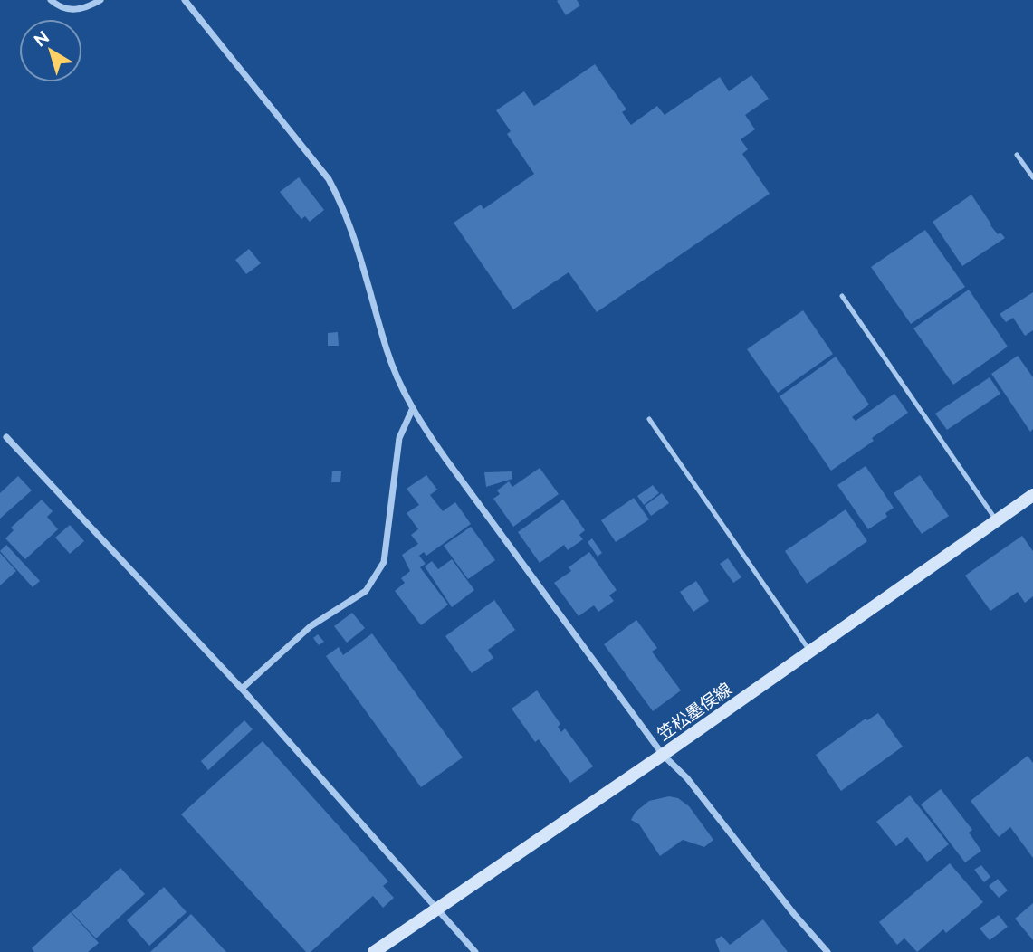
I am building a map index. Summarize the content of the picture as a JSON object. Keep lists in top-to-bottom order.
{
  "streets": {
    "main road": ["笠松墨俣線"]
  },
  "north": "top left"
}
